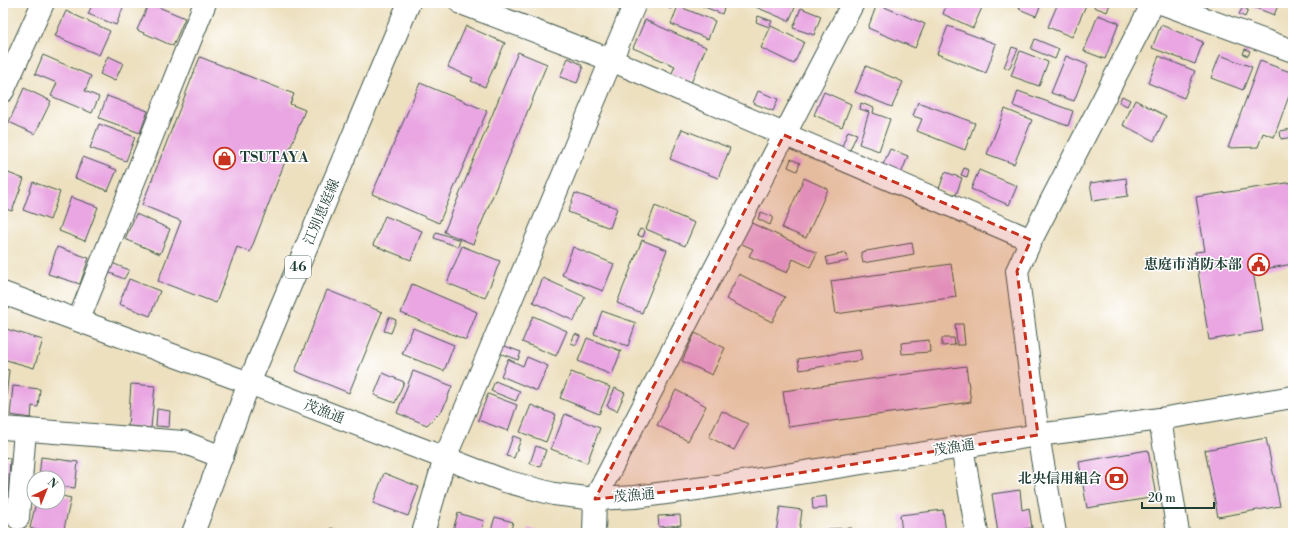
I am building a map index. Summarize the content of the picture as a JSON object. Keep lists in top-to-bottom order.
{
  "streets": {
    "street": ["江別恵庭線", "46", "茂漁通"]
  },
  "crossings": [
    ["江別恵庭線", "茂漁通"]
  ],
  "places": {
    "shop": ["TSUTAYA"],
    "public building": ["恵庭市消防本部"],
    "bank": ["北央信用組合"]
  },
  "scale_bar": "20 m",
  "north": "top right"
}
